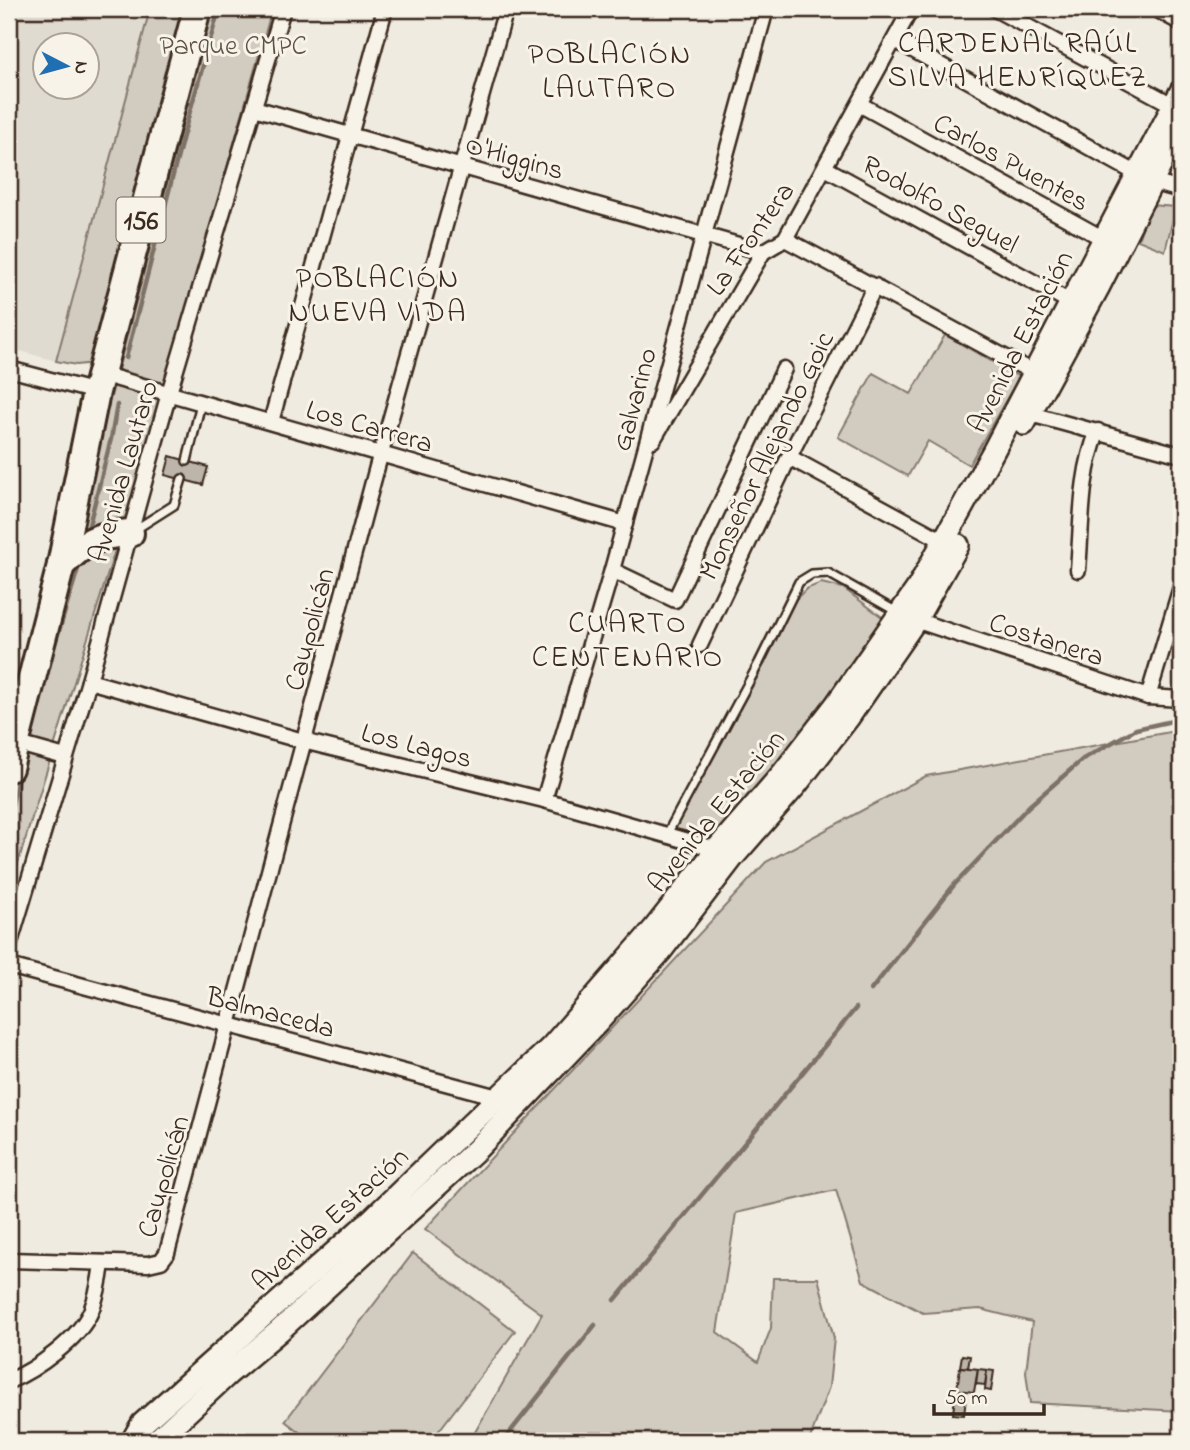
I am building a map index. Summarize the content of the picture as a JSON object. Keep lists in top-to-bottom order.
{
  "streets": {
    "highway": ["156"],
    "street": [
      "O'Higgins",
      "Carlos Puentes",
      "Rodolfo Seguel",
      "La Frontera",
      "Avenida Estación",
      "Galvarino",
      "Los Carrera",
      "Monseñor Alejando Goic",
      "Avenida Lautaro",
      "Caupolicán",
      "Costanera",
      "Los Lagos",
      "Balmaceda"
    ]
  },
  "crossings": [
    ["O'Higgins", "La Frontera"],
    ["O'Higgins", "Galvarino"],
    ["O'Higgins", "Avenida Lautaro"],
    ["O'Higgins", "Caupolicán"],
    ["Carlos Puentes", "La Frontera"],
    ["Carlos Puentes", "Avenida Estación"],
    ["Rodolfo Seguel", "La Frontera"],
    ["Rodolfo Seguel", "Avenida Estación"],
    ["156", "Los Carrera"],
    ["La Frontera", "Galvarino"],
    ["Avenida Estación", "Costanera"],
    ["Avenida Estación", "Los Lagos"],
    ["Avenida Estación", "Balmaceda"],
    ["Galvarino", "Los Carrera"],
    ["Galvarino", "Los Lagos"],
    ["Los Carrera", "Avenida Lautaro"],
    ["Los Carrera", "Caupolicán"],
    ["Avenida Lautaro", "Los Lagos"],
    ["Caupolicán", "Los Lagos"],
    ["Caupolicán", "Balmaceda"]
  ],
  "districts": [
    "CARDENAL RAÚL SILVA HENRÍQUEZ",
    "POBLACIÓN LAUTARO",
    "POBLACIÓN NUEVA VIDA",
    "CUARTO CENTENARIO"
  ],
  "parks": ["Parque CMPC"],
  "scale_bar": "50 m",
  "north": "right"
}
